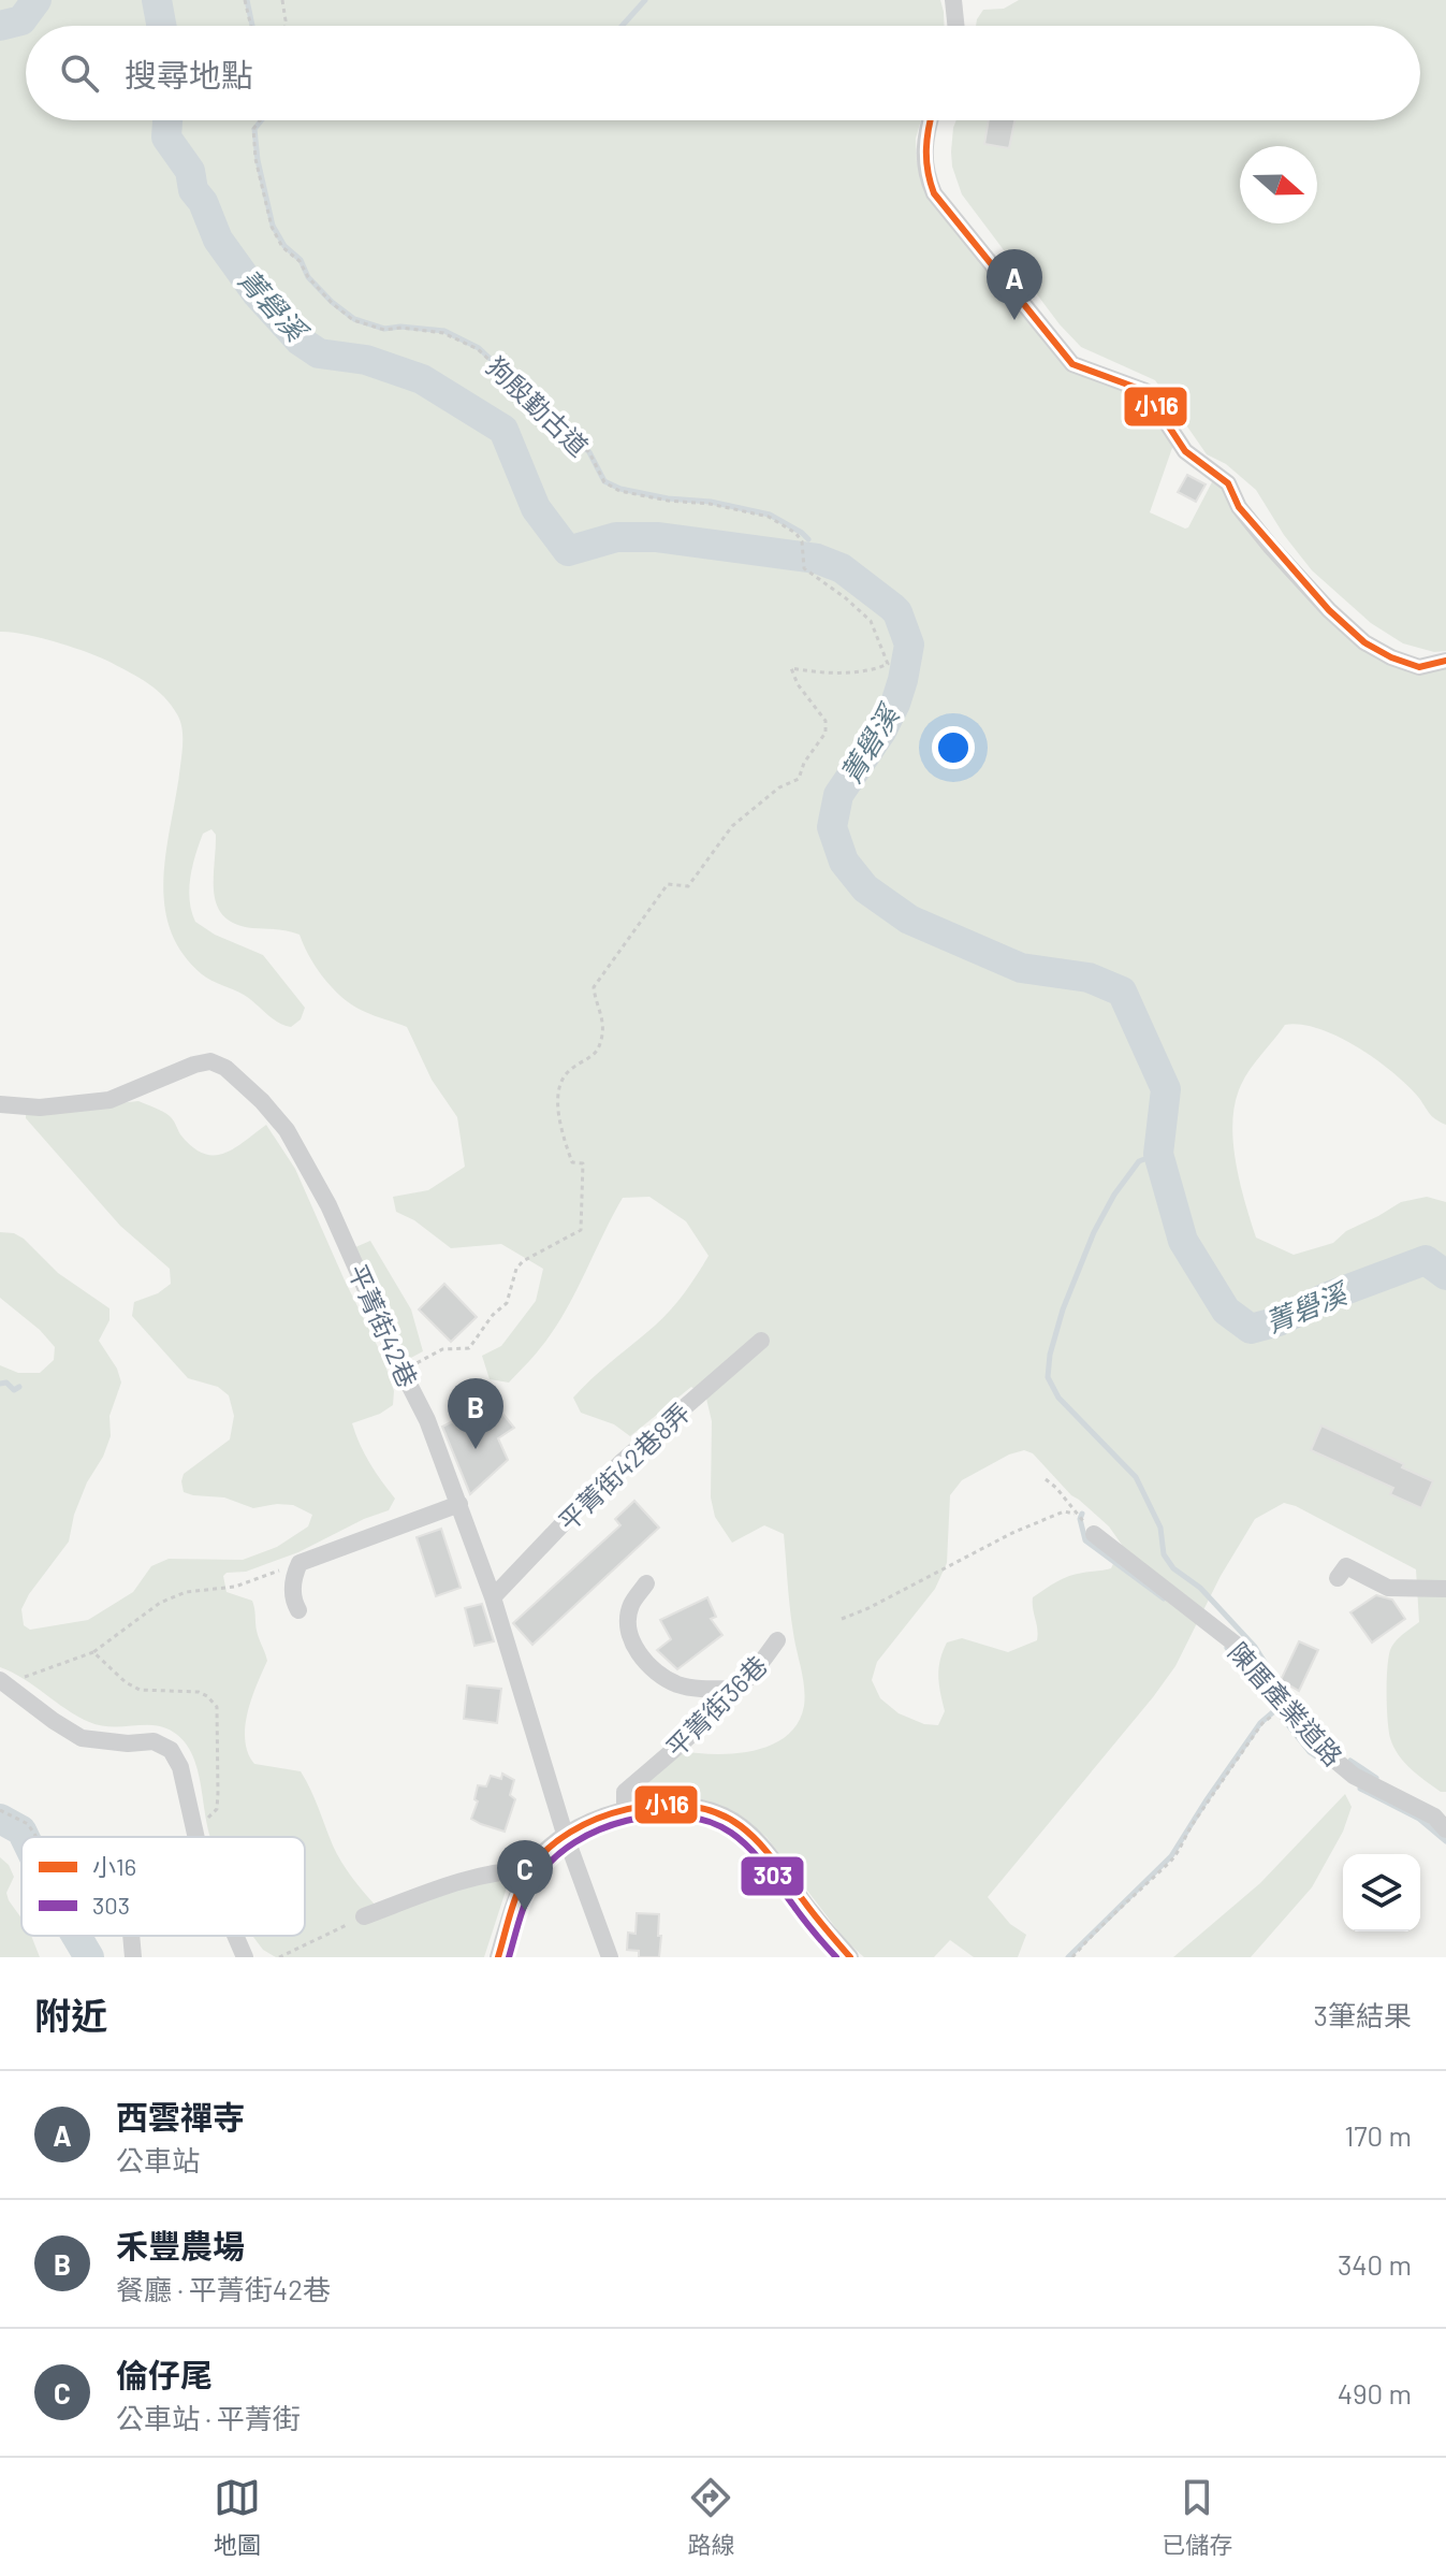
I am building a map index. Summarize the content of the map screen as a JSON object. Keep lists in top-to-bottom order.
{
  "streets": {
    "street": [
      "平菁街42巷",
      "平菁街42巷8弄",
      "陳厝產業道路",
      "平菁街36巷"
    ],
    "path": ["狗殷勤古道"]
  },
  "crossings": [
    ["狗殷勤古道", "平菁街42巷"],
    ["平菁街42巷", "平菁街42巷8弄"]
  ],
  "water": ["菁礐溪"],
  "lines": ["transit line 小16", "transit line 303"],
  "legend": ["小16", "303"],
  "north": "right",
  "page": {
    "search": "搜尋地點",
    "pins": ["A", "B", "C"],
    "heading": ["附近", "3筆結果"],
    "list": [
      {
        "mark": "A",
        "name": "西雲禪寺",
        "note": "公車站",
        "value": "170 m"
      },
      {
        "mark": "B",
        "name": "禾豐農場",
        "note": "餐廳 · 平菁街42巷",
        "value": "340 m"
      },
      {
        "mark": "C",
        "name": "倫仔尾",
        "note": "公車站 · 平菁街",
        "value": "490 m"
      }
    ],
    "nav": ["地圖", "路線", "已儲存"]
  }
}
